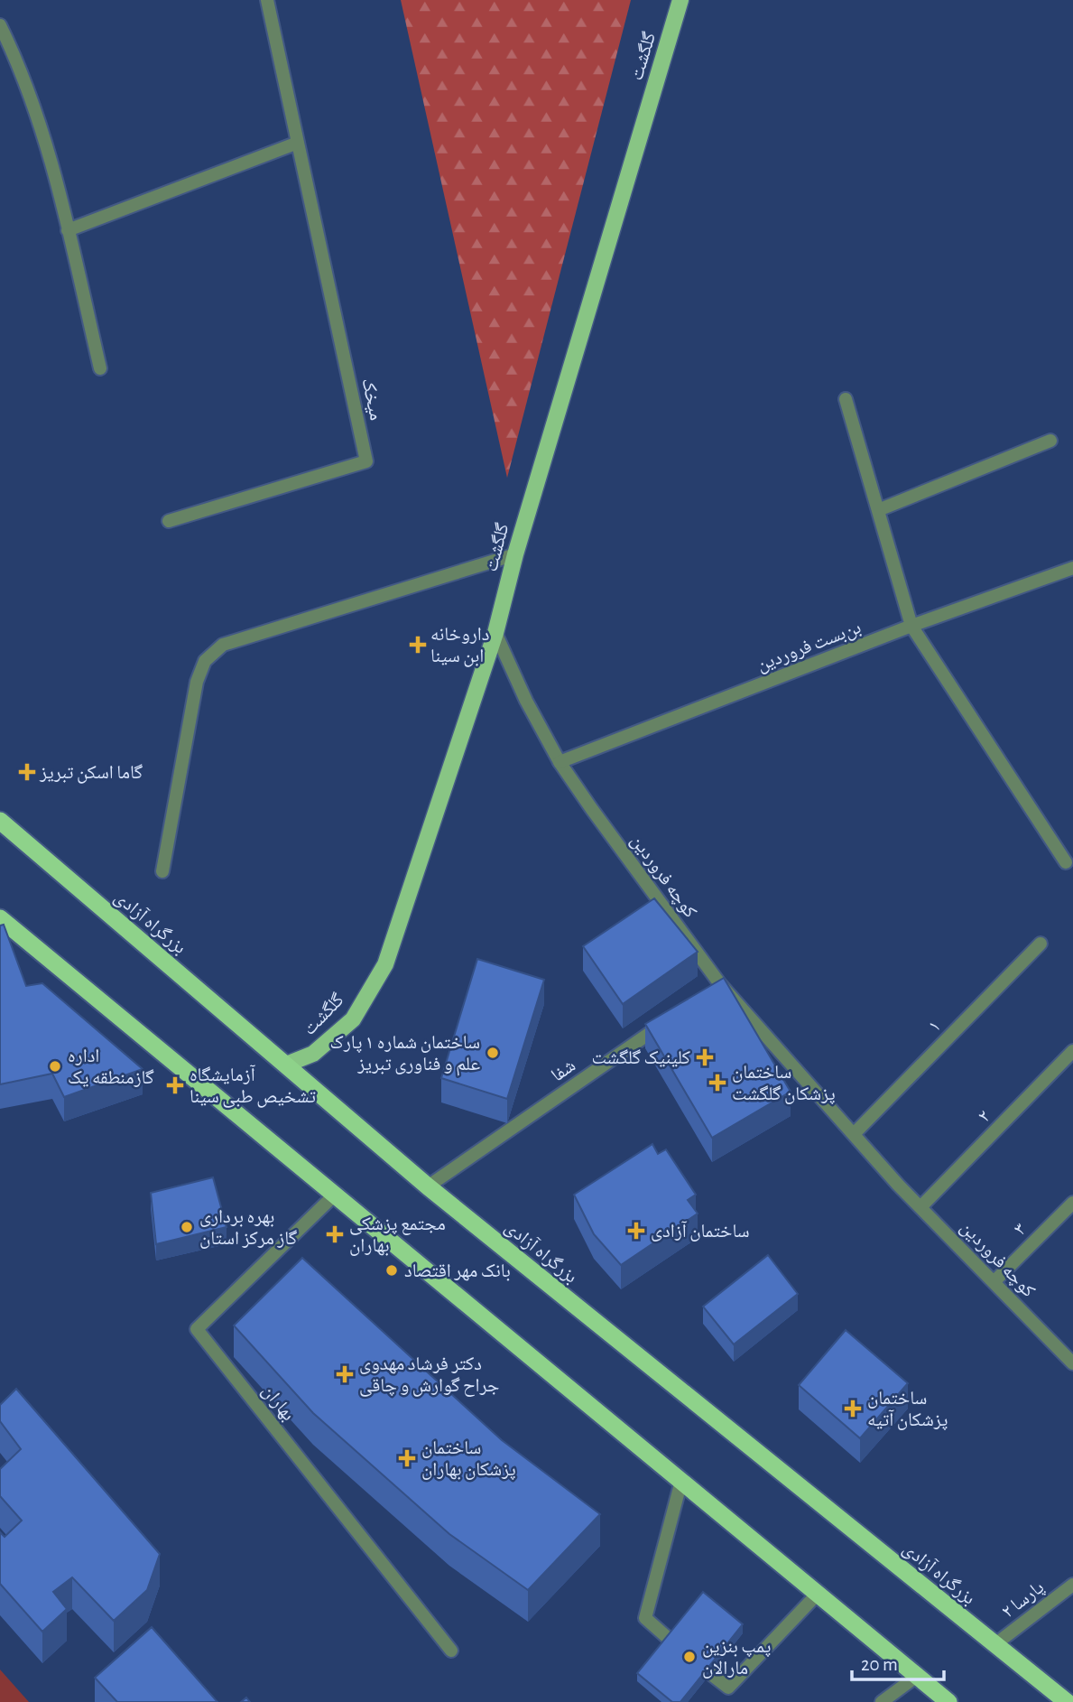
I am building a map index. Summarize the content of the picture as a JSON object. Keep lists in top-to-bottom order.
{
  "streets": {
    "highway": ["بزرگراه آزادی"],
    "main road": ["گلگشت"],
    "street": [
      "میخک",
      "بن‌بست فروردین",
      "کوچه فروردین",
      "۱",
      "شفا",
      "۲",
      "۳",
      "بهاران",
      "پارسا ۲"
    ]
  },
  "crossings": [
    ["گلگشت", "کوچه فروردین"],
    ["گلگشت", "بزرگراه آزادی"],
    ["بن‌بست فروردین", "کوچه فروردین"],
    ["کوچه فروردین", "۱"],
    ["کوچه فروردین", "۲"],
    ["کوچه فروردین", "۳"],
    ["بزرگراه آزادی", "شفا"],
    ["بزرگراه آزادی", "پارسا ۲"]
  ],
  "places": {
    "health": [
      "داروخانه ابن سینا",
      "گاما اسکن تبریز",
      "کلینیک گلگشت",
      "ساختمان پزشکان گلگشت",
      "آزمایشگاه تشخیص طبی سینا",
      "ساختمان آزادی",
      "مجتمع پزشکی بهاران",
      "دکتر فرشاد مهدوی جراح گوارش و چاقی",
      "ساختمان پزشکان آتیه",
      "ساختمان پزشکان بهاران"
    ],
    "other": [
      "ساختمان شماره ۱ پارک علم و فناوری تبریز",
      "اداره گازمنطقه یک",
      "بهره برداری گاز مرکز استان",
      "بانک مهر اقتصاد",
      "پمپ بنزین مارالان"
    ]
  },
  "scale_bar": "20 m"
}
